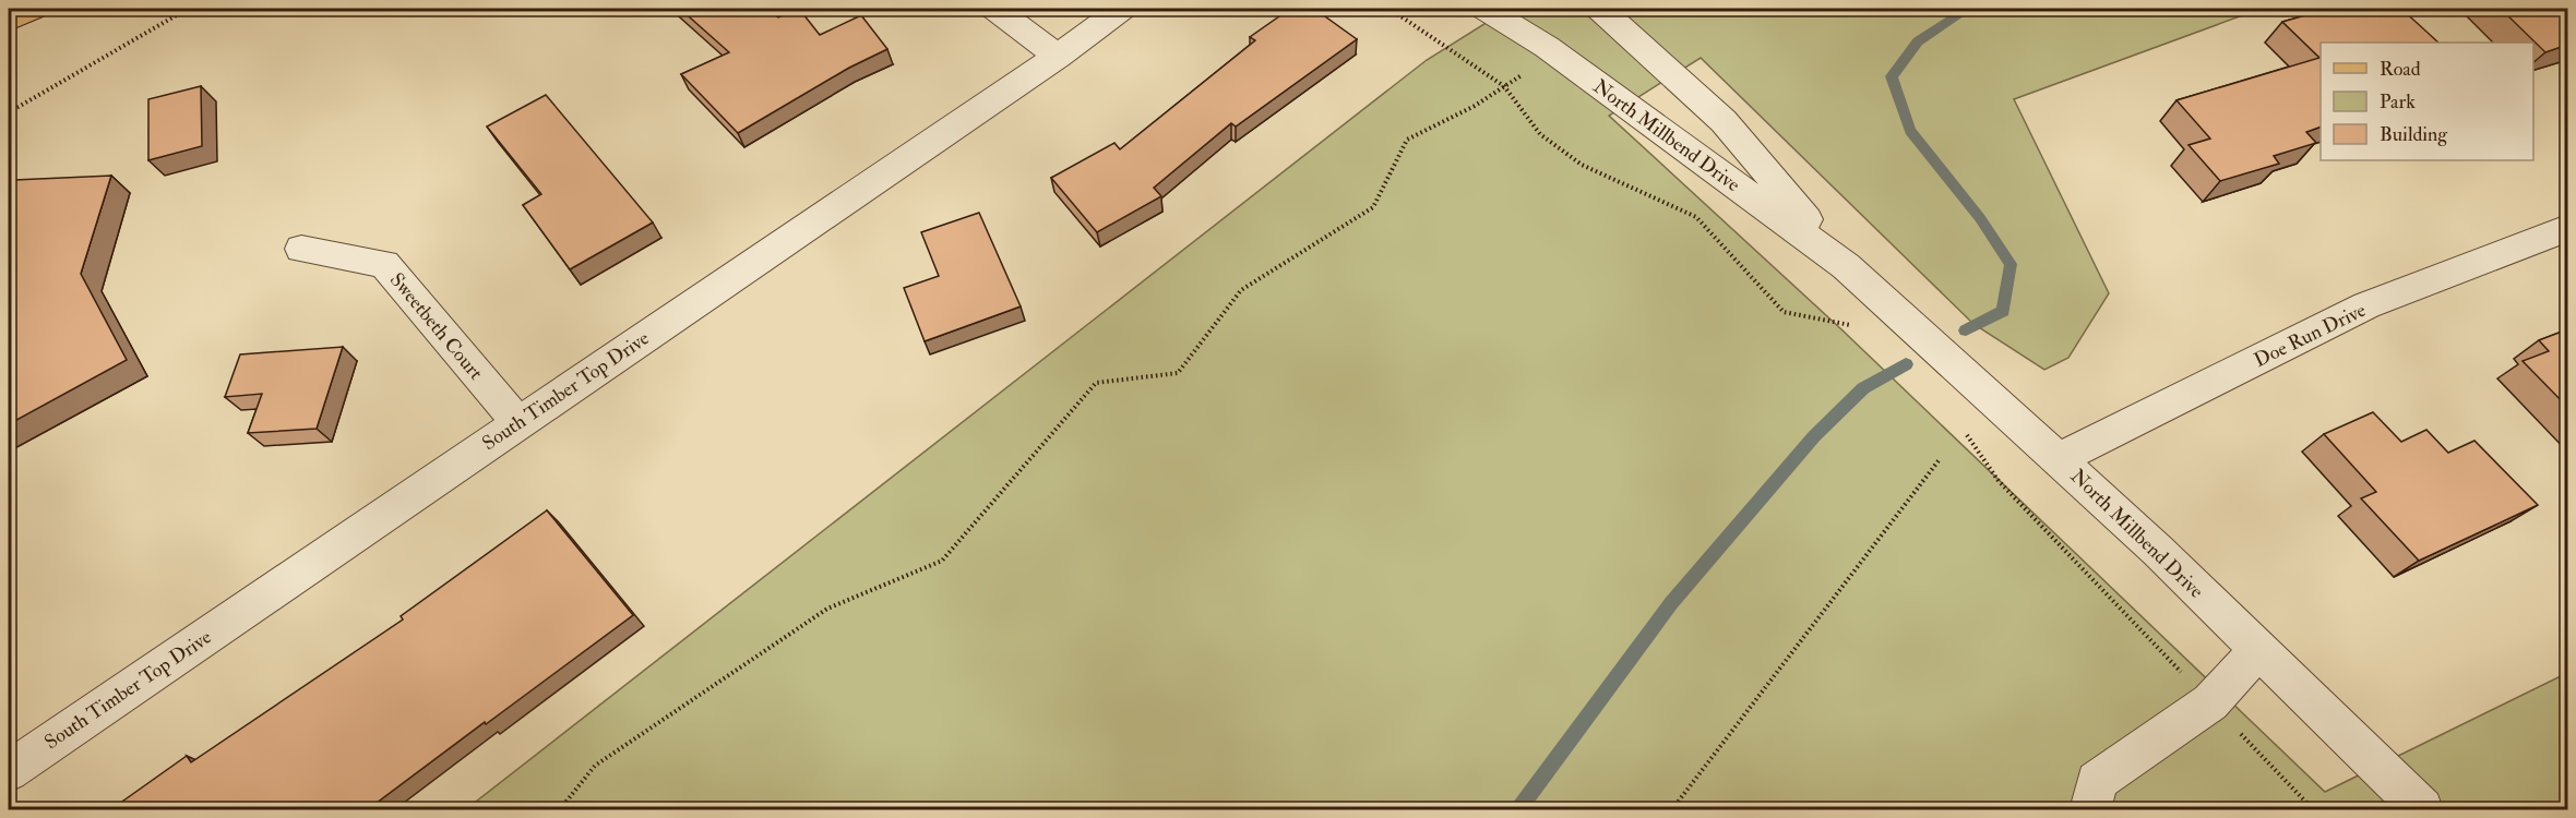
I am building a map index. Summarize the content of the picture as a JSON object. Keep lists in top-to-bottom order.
{
  "streets": {
    "street": [
      "North Millbend Drive",
      "Sweetbeth Court",
      "Doe Run Drive",
      "South Timber Top Drive"
    ]
  },
  "crossings": [
    ["North Millbend Drive", "Doe Run Drive"],
    ["Sweetbeth Court", "South Timber Top Drive"]
  ],
  "legend": ["Road", "Park", "Building"]
}
